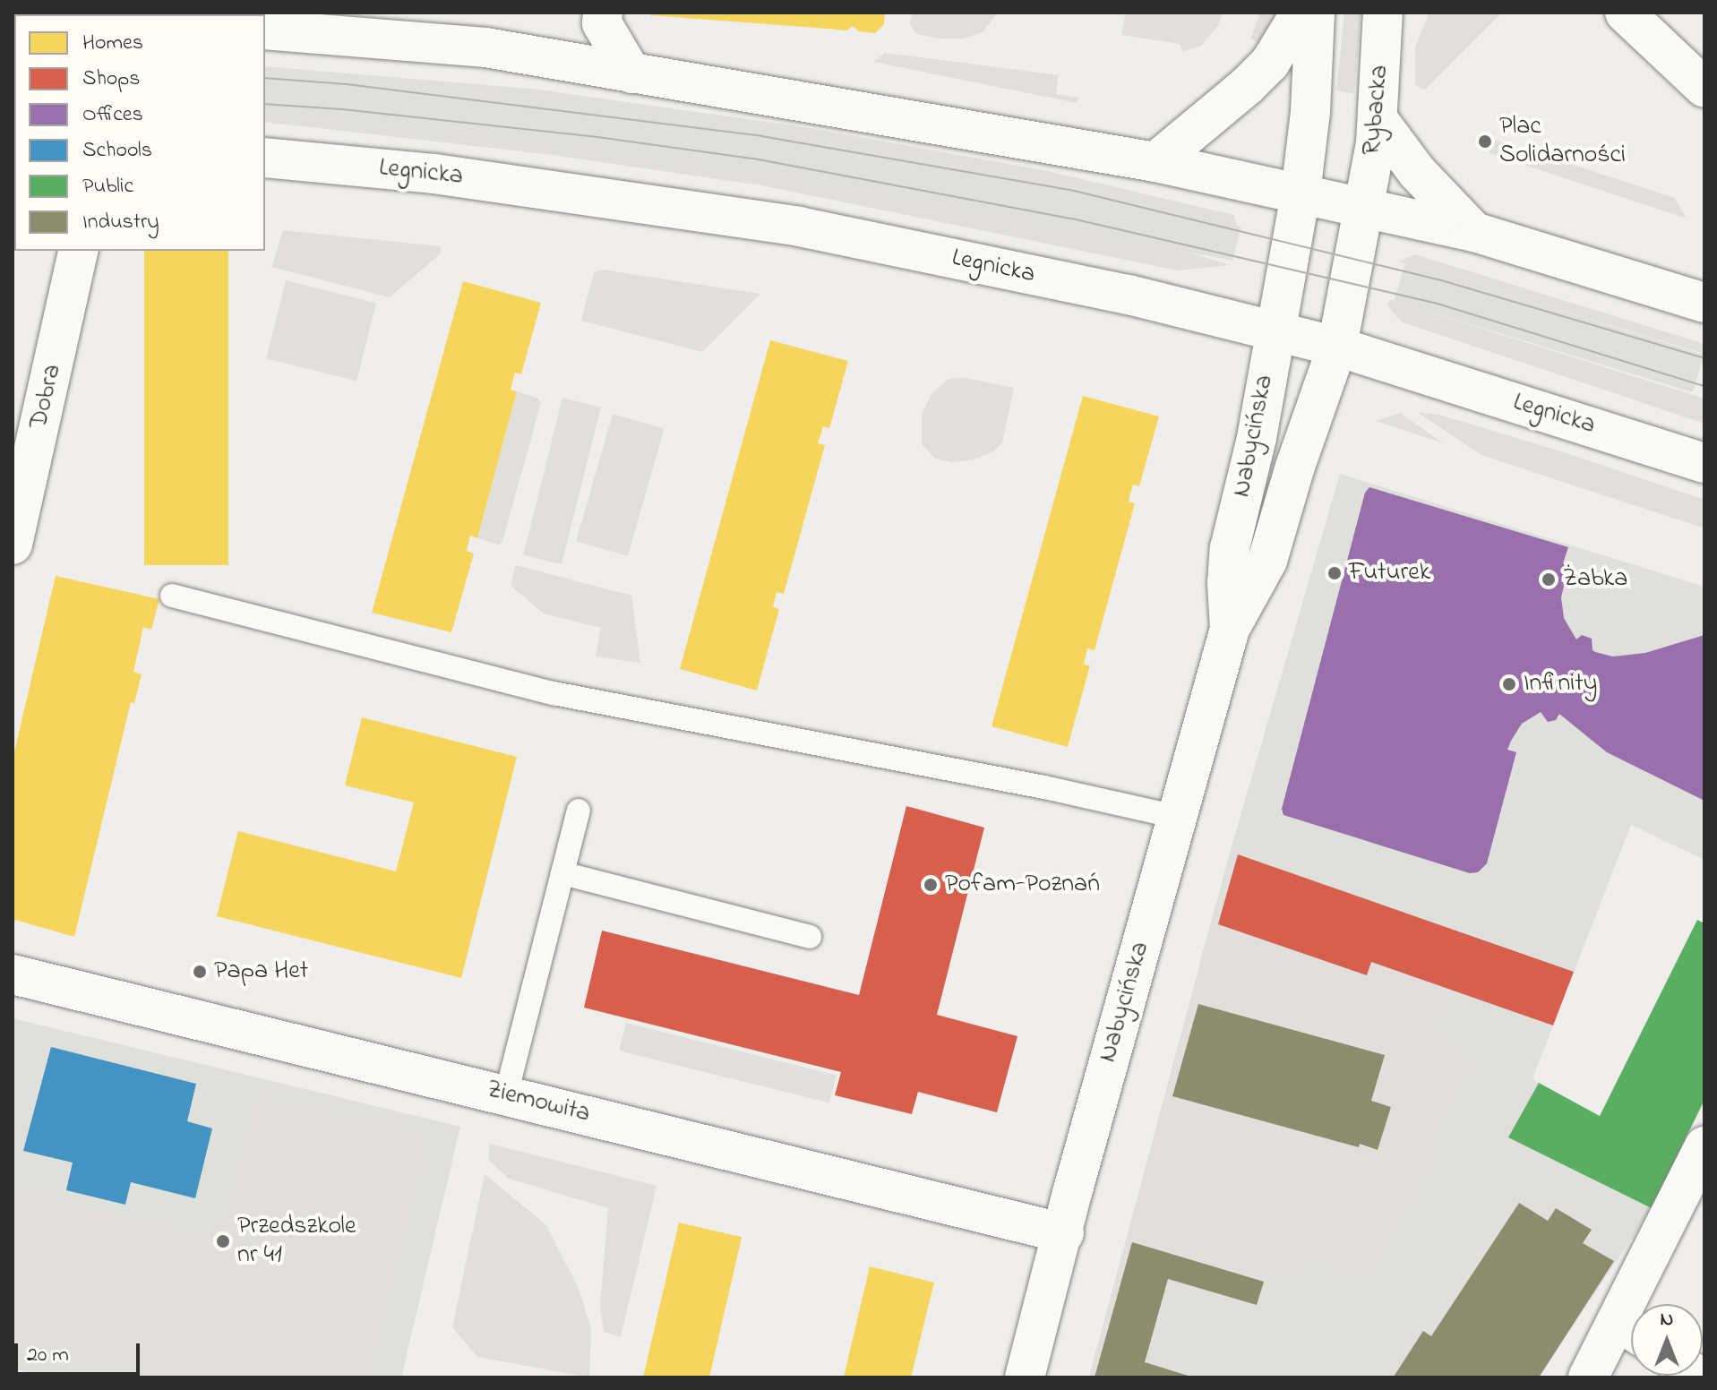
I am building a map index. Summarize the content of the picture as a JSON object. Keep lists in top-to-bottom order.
{
  "streets": {
    "street": [
      "Rybacka",
      "Legnicka",
      "Dobra",
      "Nabycińska",
      "Ziemowita"
    ]
  },
  "crossings": [
    ["Rybacka", "Legnicka"],
    ["Rybacka", "Nabycińska"],
    ["Legnicka", "Nabycińska"],
    ["Nabycińska", "Ziemowita"]
  ],
  "places": [
    "Plac Solidarności",
    "Futurek",
    "Żabka",
    "Infinity",
    "Pofam-Poznań",
    "Papa Het",
    "Przedszkole nr 41"
  ],
  "legend": [
    "Homes",
    "Shops",
    "Offices",
    "Schools",
    "Public",
    "Industry"
  ],
  "scale_bar": "20 m",
  "north": "top"
}
